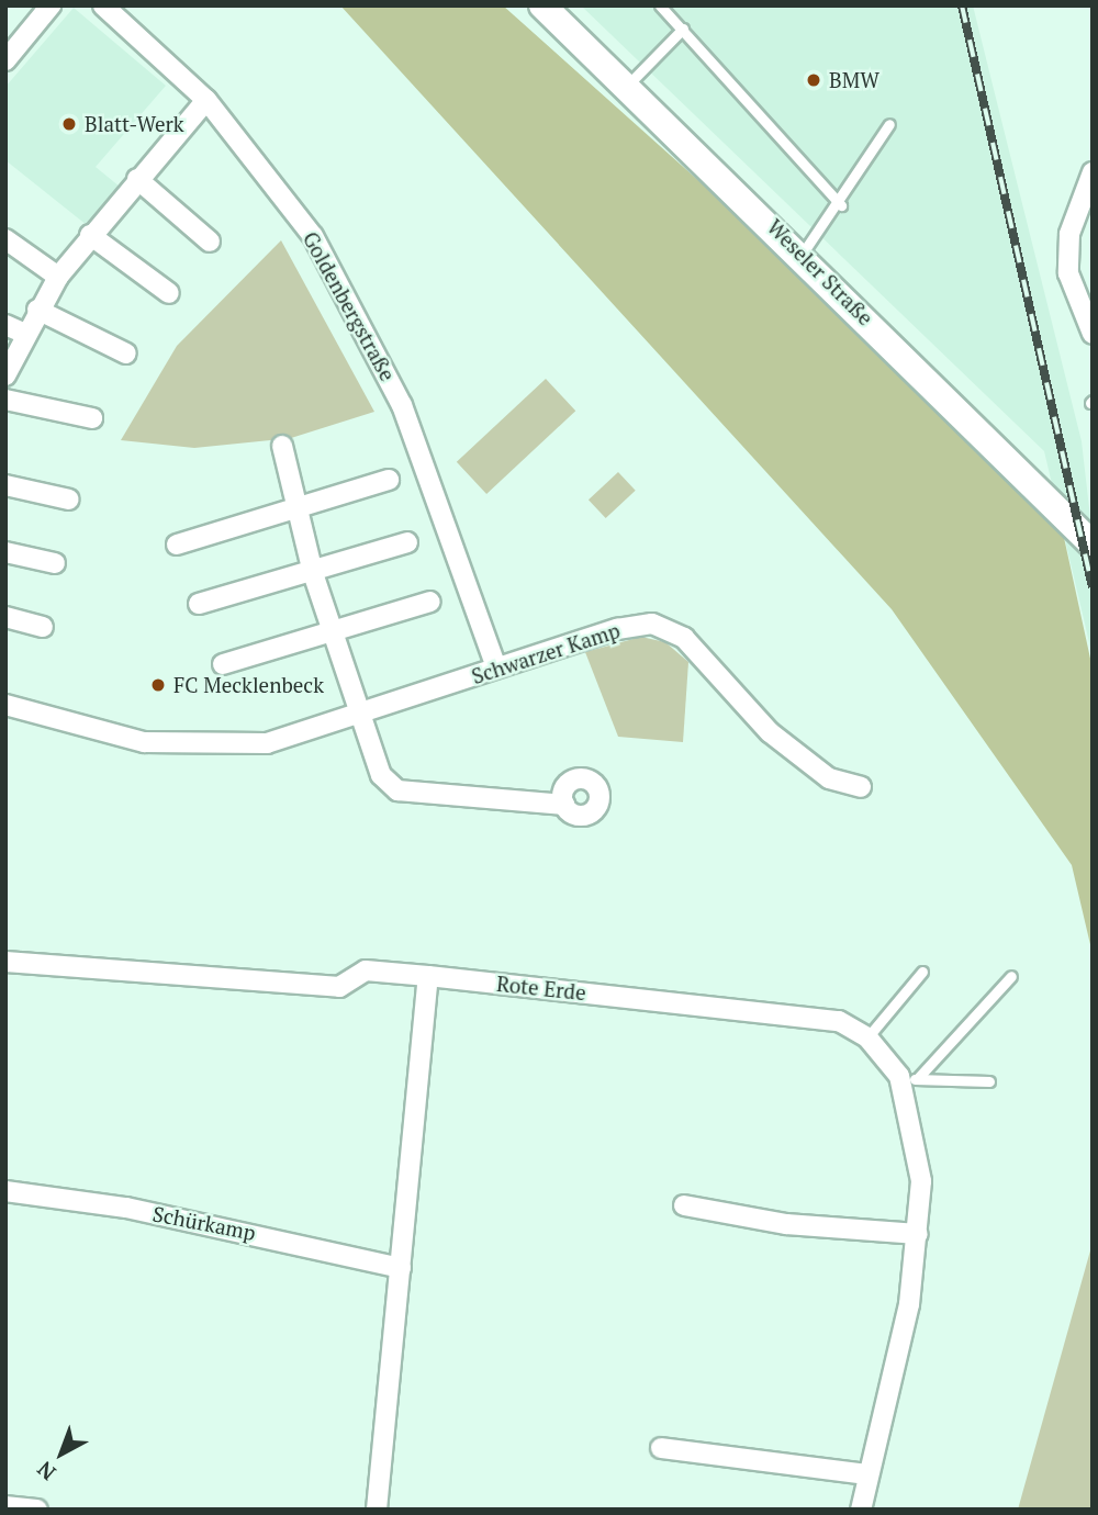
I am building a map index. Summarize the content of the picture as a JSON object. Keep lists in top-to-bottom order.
{
  "streets": {
    "main road": ["Weseler Straße"],
    "street": [
      "Goldenbergstraße",
      "Schwarzer Kamp",
      "Rote Erde",
      "Schürkamp"
    ]
  },
  "crossings": [
    ["Goldenbergstraße", "Schwarzer Kamp"]
  ],
  "places": ["BMW", "Blatt-Werk", "FC Mecklenbeck"],
  "north": "bottom left"
}
